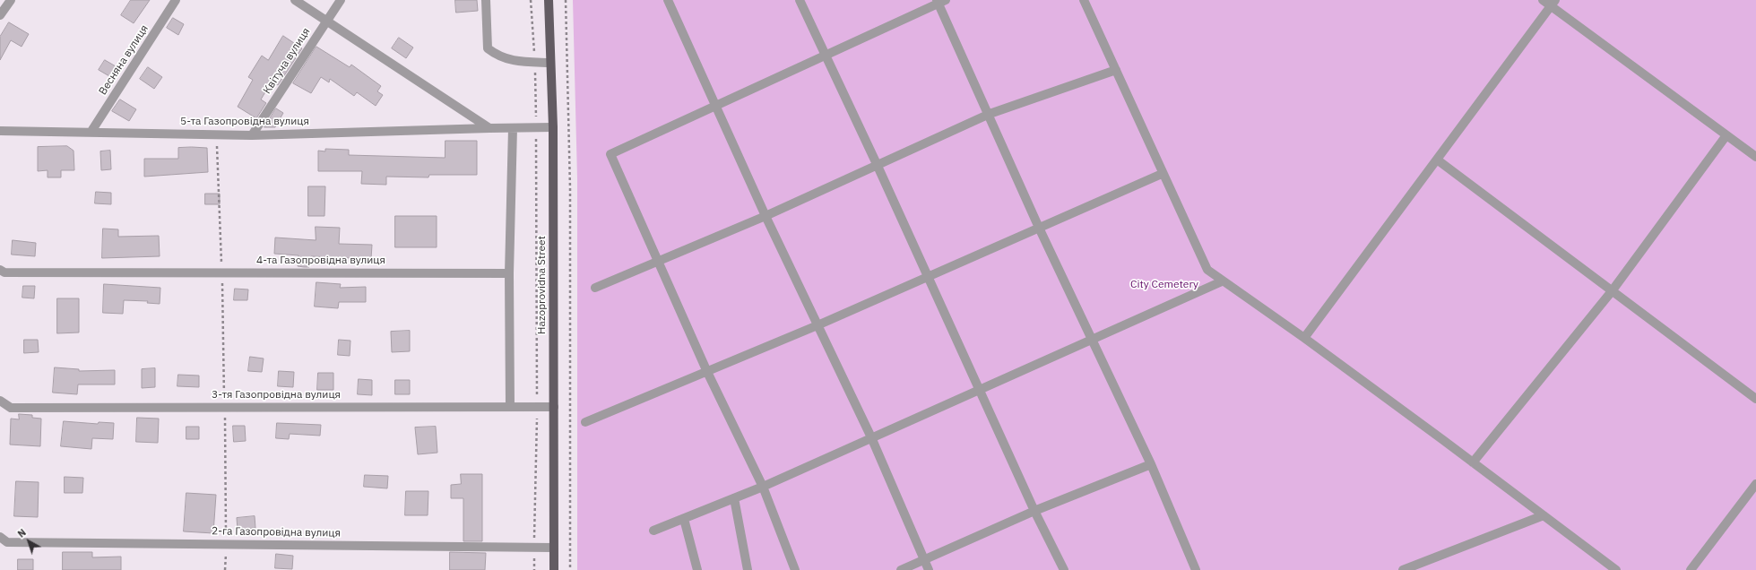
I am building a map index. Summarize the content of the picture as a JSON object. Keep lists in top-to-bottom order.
{
  "streets": {
    "main road": ["Hazoprovidna Street"],
    "street": [
      "Весняна вулиця",
      "Квітуча вулиця",
      "5-та Газопровідна вулиця",
      "4-та Газопровідна вулиця",
      "3-тя Газопровідна вулиця",
      "2-га Газопровідна вулиця"
    ]
  },
  "crossings": [
    ["Весняна вулиця", "5-та Газопровідна вулиця"],
    ["Квітуча вулиця", "5-та Газопровідна вулиця"],
    ["5-та Газопровідна вулиця", "Hazoprovidna Street"],
    ["Hazoprovidna Street", "3-тя Газопровідна вулиця"],
    ["Hazoprovidna Street", "2-га Газопровідна вулиця"]
  ],
  "parks": ["City Cemetery"],
  "north": "top left"
}
